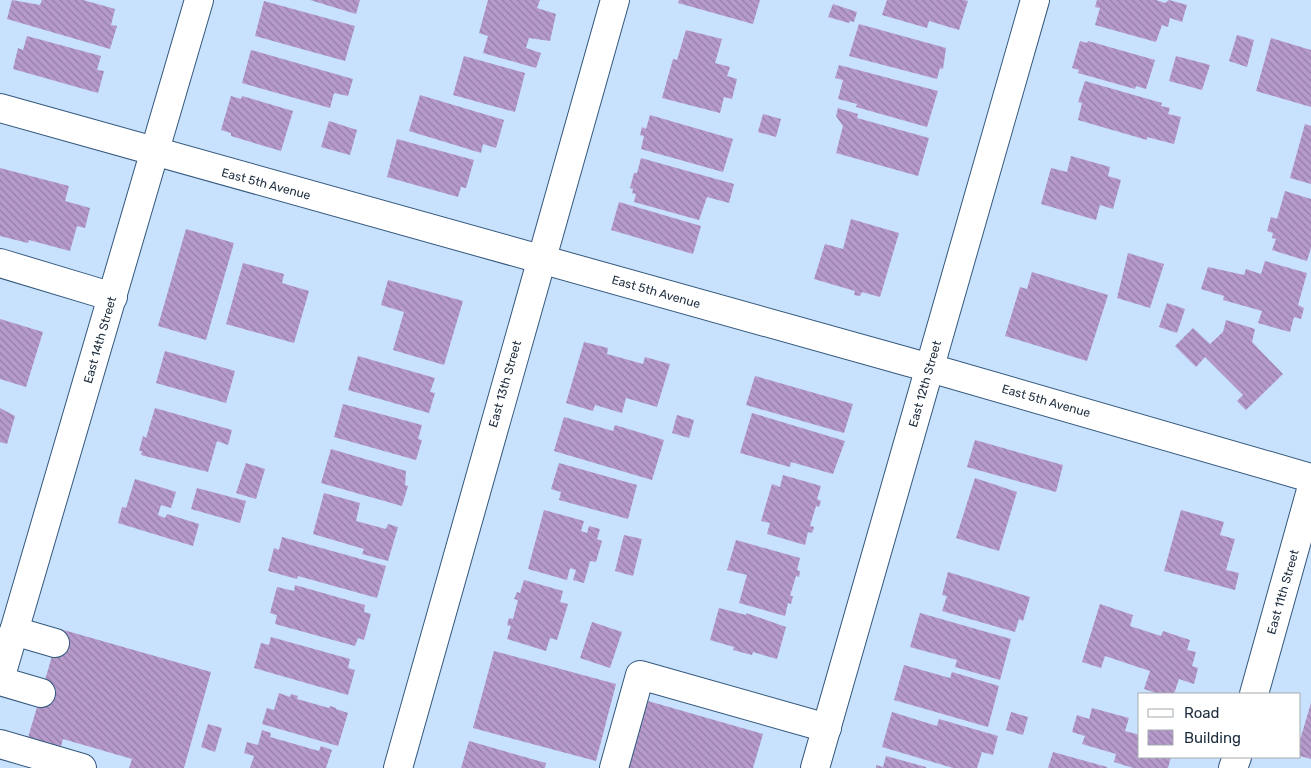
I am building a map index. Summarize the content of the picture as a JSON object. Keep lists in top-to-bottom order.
{
  "streets": {
    "street": [
      "East 5th Avenue",
      "East 14th Street",
      "East 13th Street",
      "East 12th Street",
      "East 11th Street"
    ]
  },
  "crossings": [
    ["East 5th Avenue", "East 14th Street"],
    ["East 5th Avenue", "East 13th Street"],
    ["East 5th Avenue", "East 12th Street"]
  ],
  "legend": ["Road", "Building"]
}
